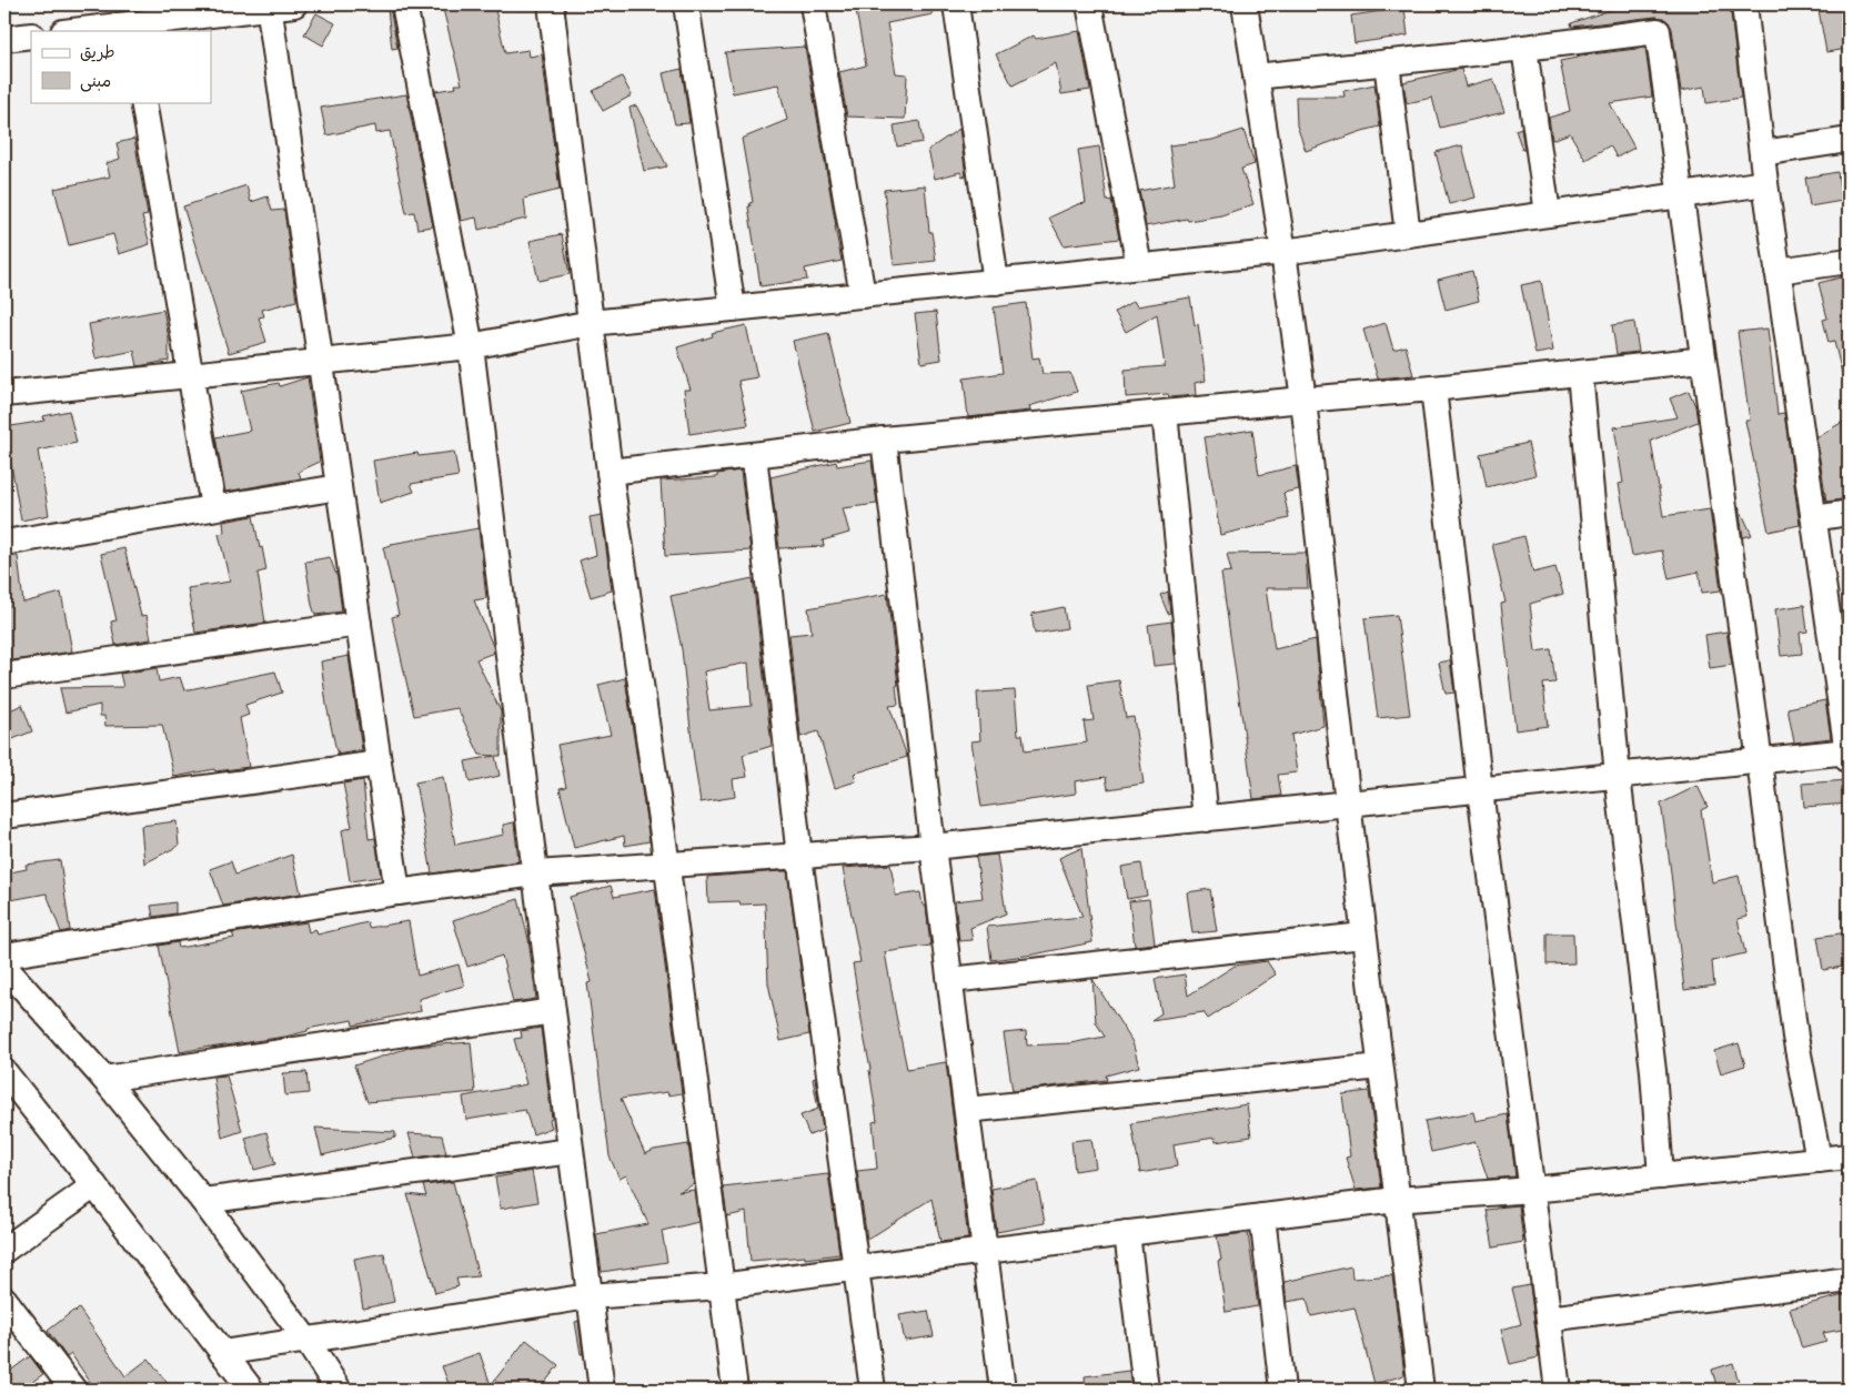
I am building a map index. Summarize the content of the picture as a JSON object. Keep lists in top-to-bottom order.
{
  "legend": ["طريق", "مبنى"]
}
